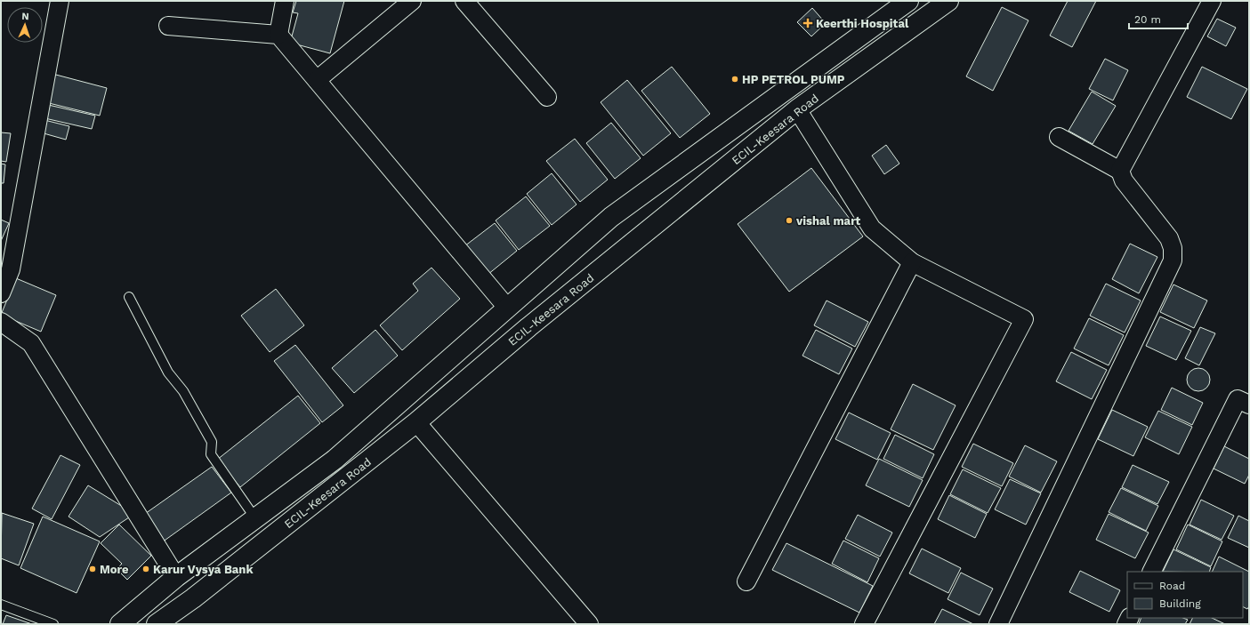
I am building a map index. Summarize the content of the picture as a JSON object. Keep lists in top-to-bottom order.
{
  "streets": {
    "main road": ["ECIL-Keesara Road"]
  },
  "places": {
    "health": ["Keerthi Hospital"],
    "other": [
      "HP PETROL PUMP",
      "vishal mart",
      "More",
      "Karur Vysya Bank"
    ]
  },
  "legend": ["Road", "Building"],
  "scale_bar": "20 m",
  "north": "top"
}
